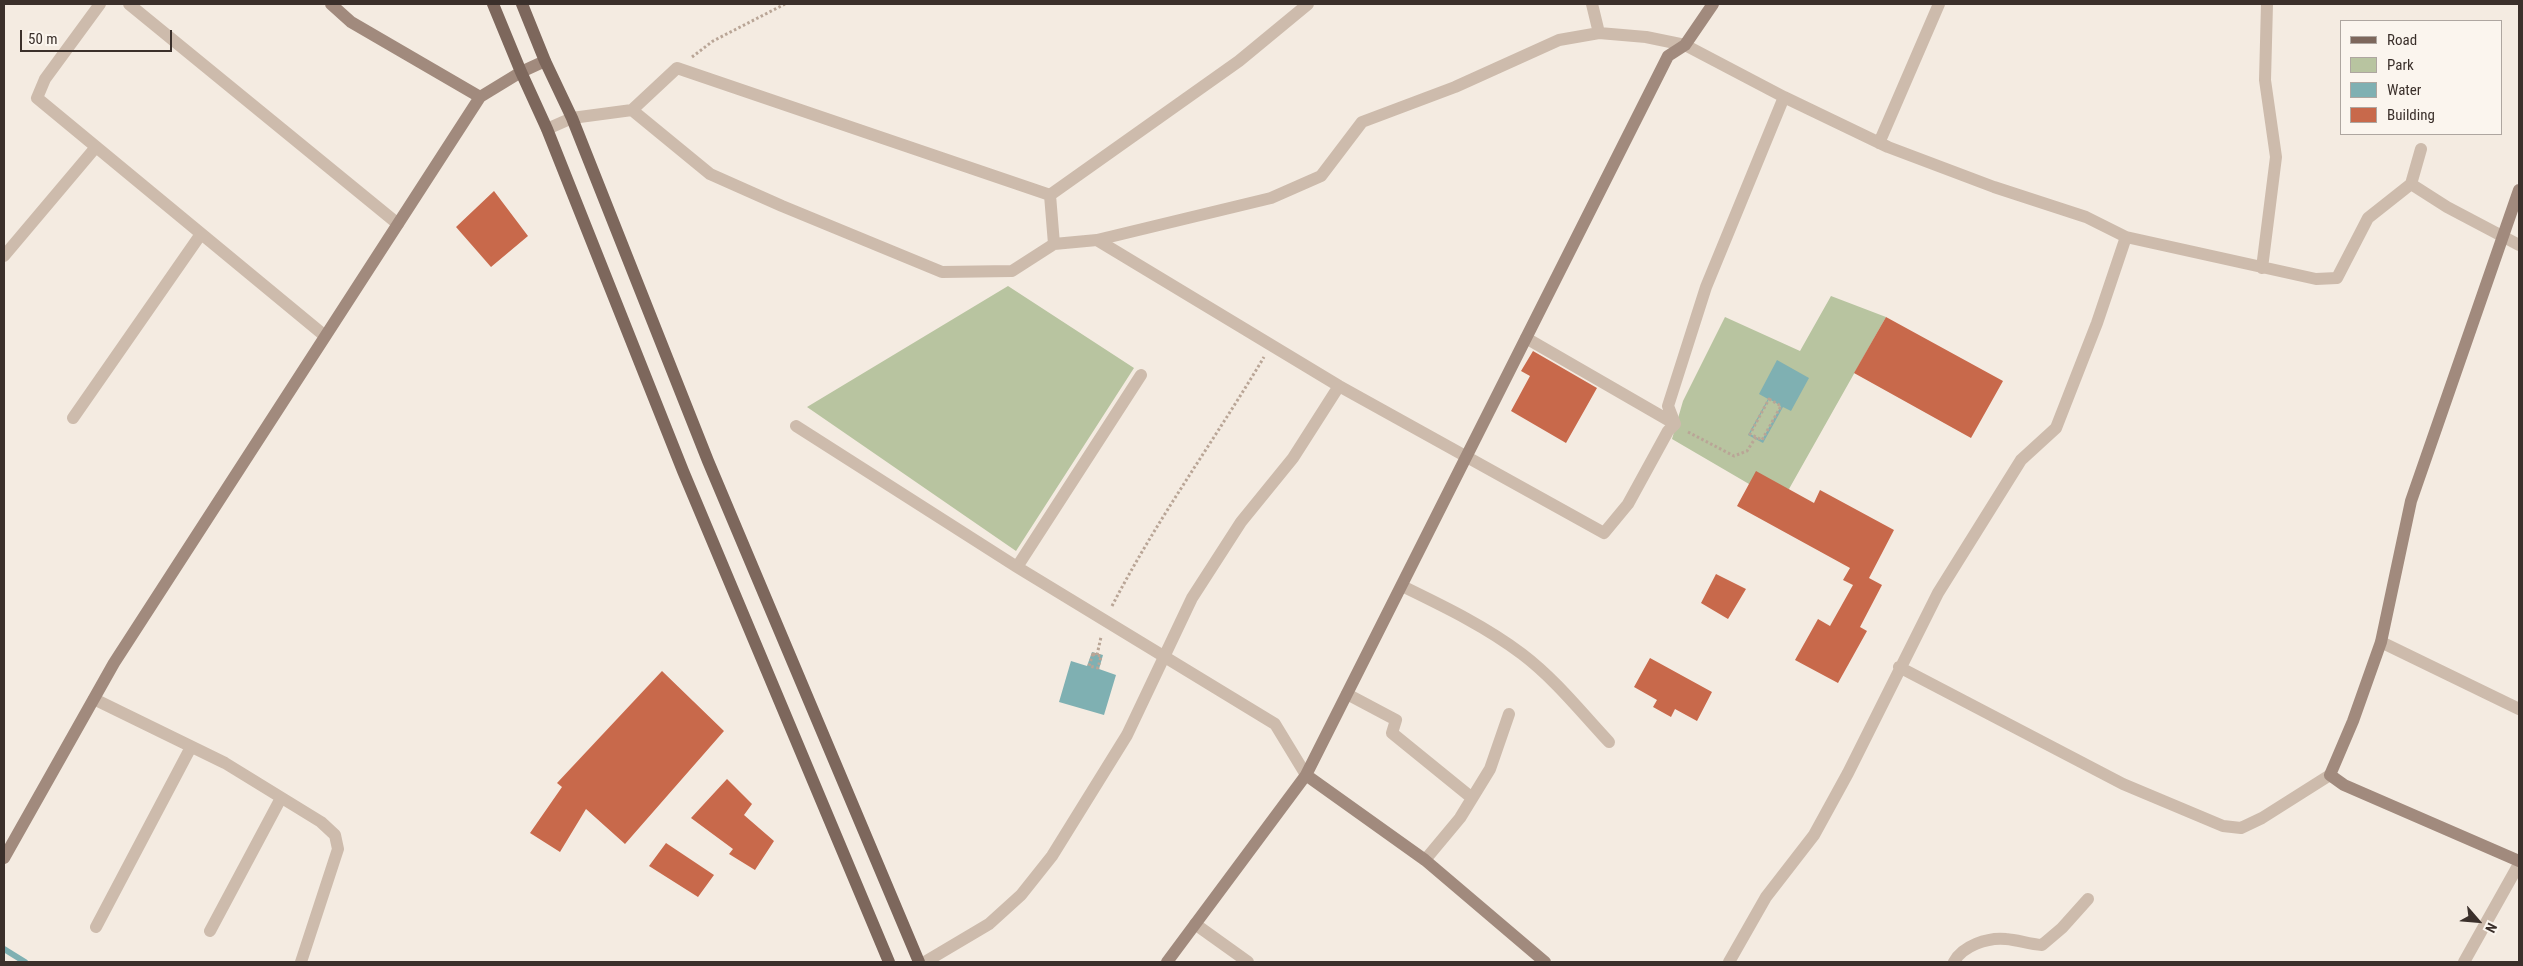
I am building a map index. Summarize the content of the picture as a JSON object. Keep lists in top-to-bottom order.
{
  "legend": [
    "Road",
    "Park",
    "Water",
    "Building"
  ],
  "scale_bar": "50 m",
  "north": "bottom right"
}
